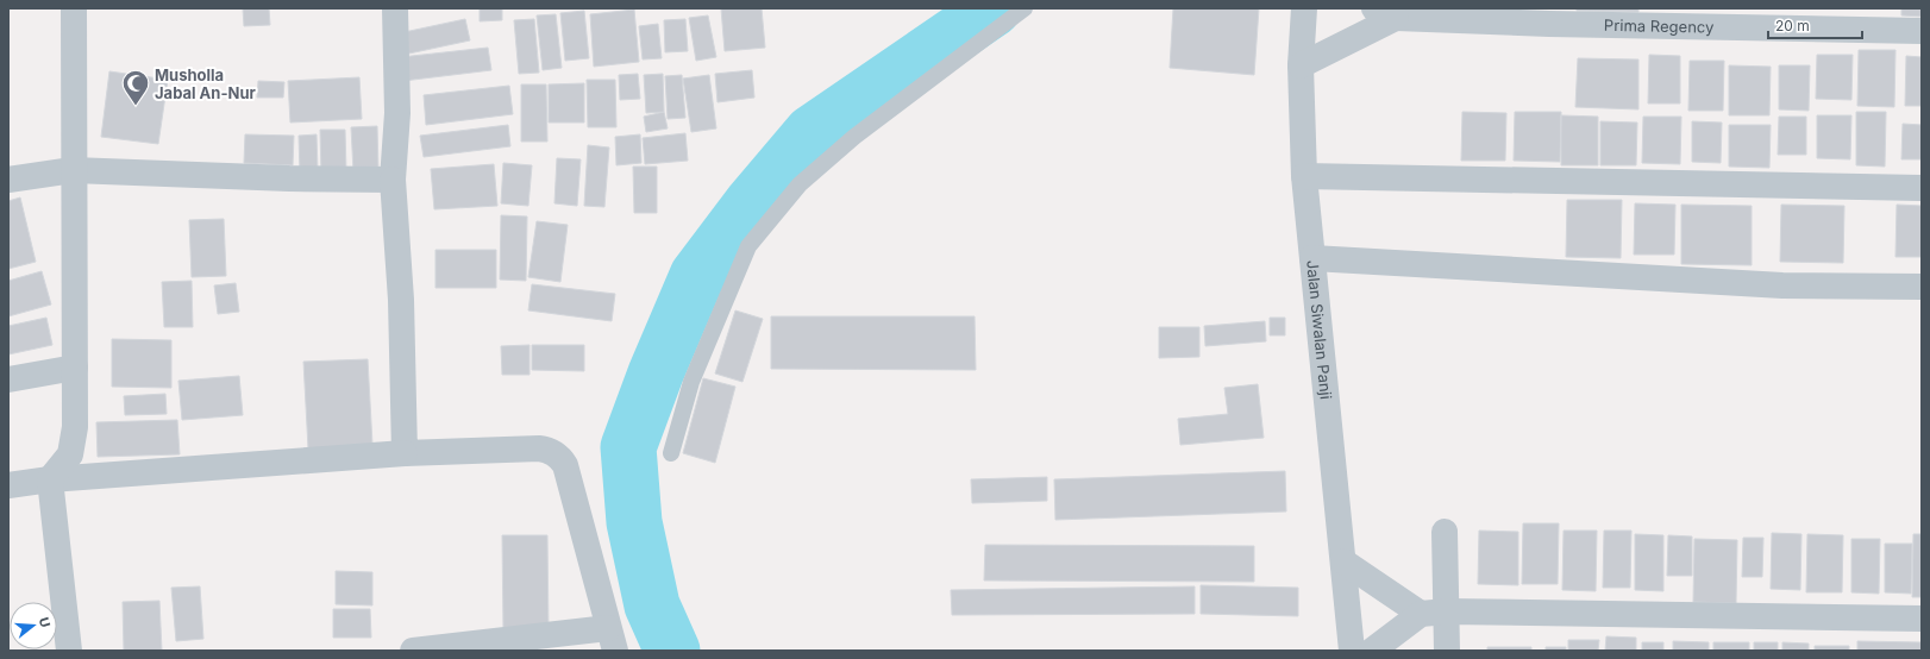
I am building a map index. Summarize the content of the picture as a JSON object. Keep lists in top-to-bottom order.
{
  "streets": {
    "street": ["Prima Regency", "Jalan Siwalan Panji"]
  },
  "crossings": [
    ["Prima Regency", "Jalan Siwalan Panji"]
  ],
  "places": {
    "mosque": ["Musholla Jabal An-Nur"]
  },
  "scale_bar": "20 m",
  "north": "right"
}
